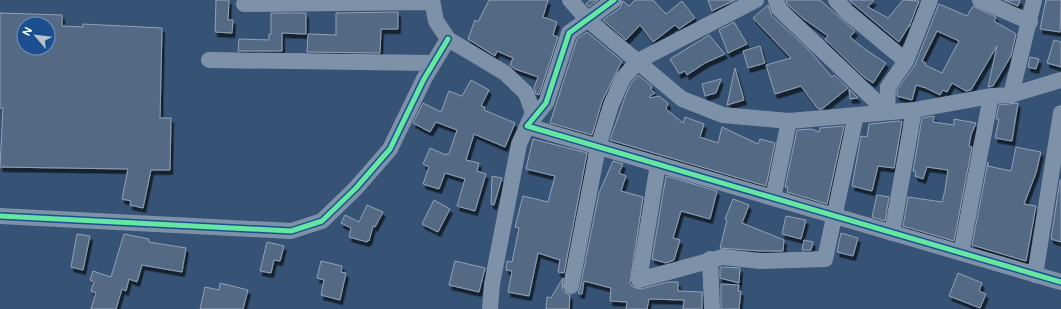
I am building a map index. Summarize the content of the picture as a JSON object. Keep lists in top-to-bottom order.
{
  "north": "top left"
}
